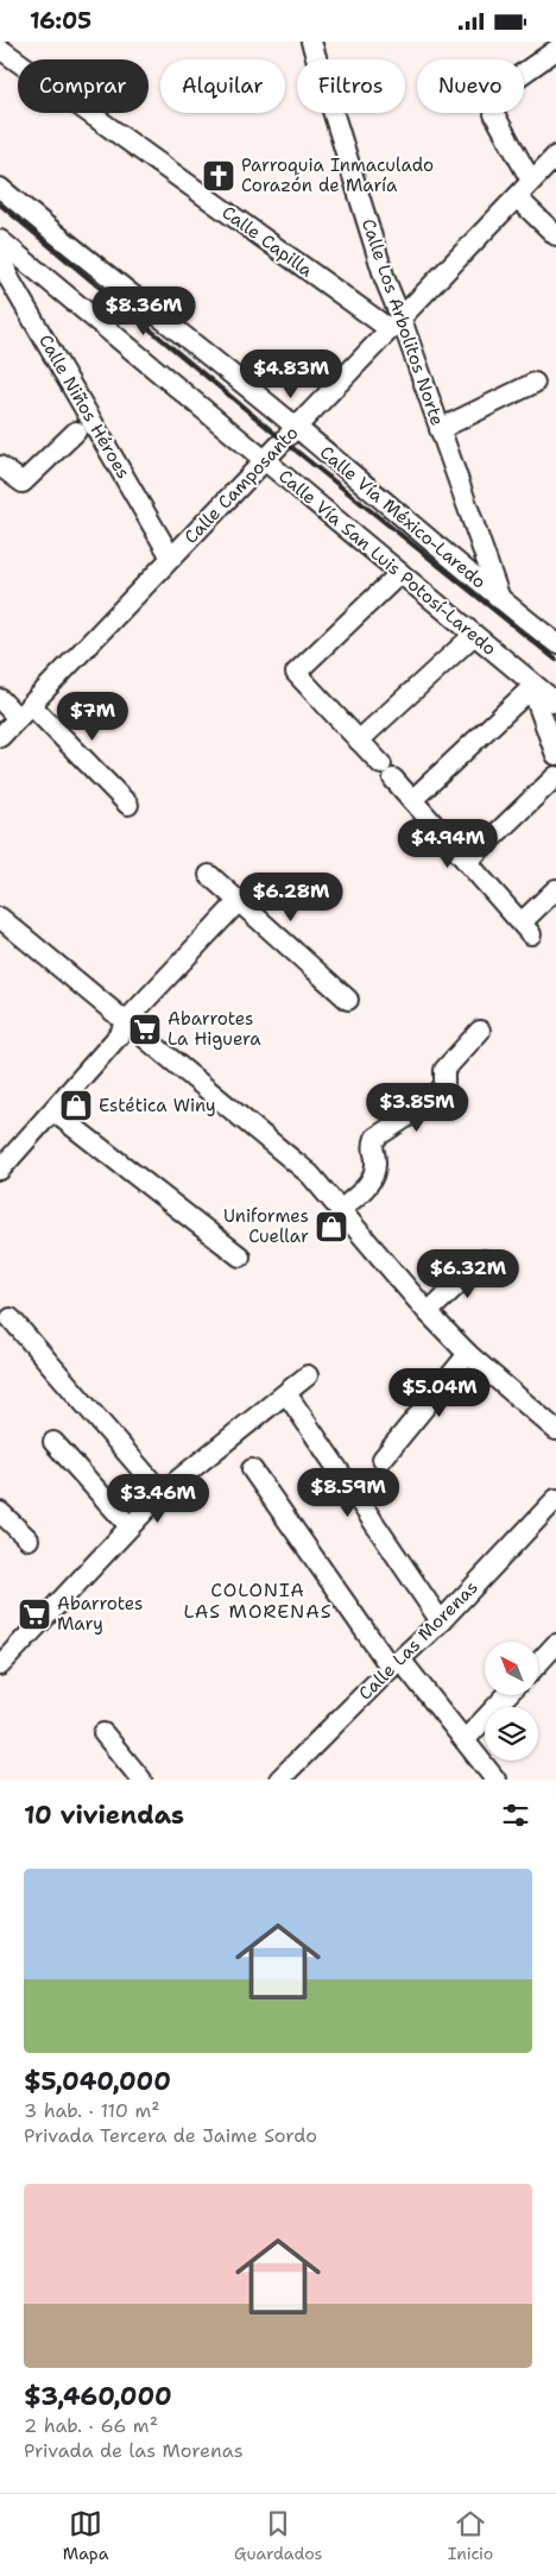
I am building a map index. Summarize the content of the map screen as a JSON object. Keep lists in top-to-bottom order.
{
  "streets": {
    "street": [
      "Calle Capilla",
      "Calle Los Arbolitos Norte",
      "Calle Niños Héroes",
      "Calle Camposanto",
      "Calle Vía México-Laredo",
      "Calle Vía San Luis Potosí-Laredo",
      "Calle Las Morenas"
    ]
  },
  "crossings": [
    ["Calle Capilla", "Calle Los Arbolitos Norte"],
    ["Calle Capilla", "Calle Camposanto"],
    ["Calle Los Arbolitos Norte", "Calle Camposanto"],
    ["Calle Los Arbolitos Norte", "Calle Vía México-Laredo"],
    ["Calle Niños Héroes", "Calle Camposanto"],
    ["Calle Camposanto", "Calle Vía México-Laredo"],
    ["Calle Camposanto", "Calle Vía San Luis Potosí-Laredo"]
  ],
  "districts": ["COLONIA LAS MORENAS"],
  "places": {
    "church": ["Parroquia Inmaculado Corazón de María"],
    "supermarket": ["Abarrotes La Higuera", "Abarrotes Mary"],
    "shop": ["Estética Winy", "Uniformes Cuellar"]
  },
  "north": "top left",
  "page": {
    "status": "16:05",
    "chip": [
      "Comprar",
      "Alquilar",
      "Filtros",
      "Nuevo"
    ],
    "price": [
      "$8.36M",
      "$4.83M",
      "$7M",
      "$4.94M",
      "$6.28M",
      "$3.85M",
      "$6.32M",
      "$5.04M",
      "$8.59M",
      "$3.46M"
    ],
    "heading": "10 viviendas",
    "list": [
      {
        "name": "$5,040,000",
        "note": "3 hab. · 110 m² · Privada Tercera de Jaime Sordo"
      },
      {
        "name": "$3,460,000",
        "note": "2 hab. · 66 m² · Privada de las Morenas"
      }
    ],
    "tabs": ["Mapa", "Guardados", "Inicio"]
  }
}
